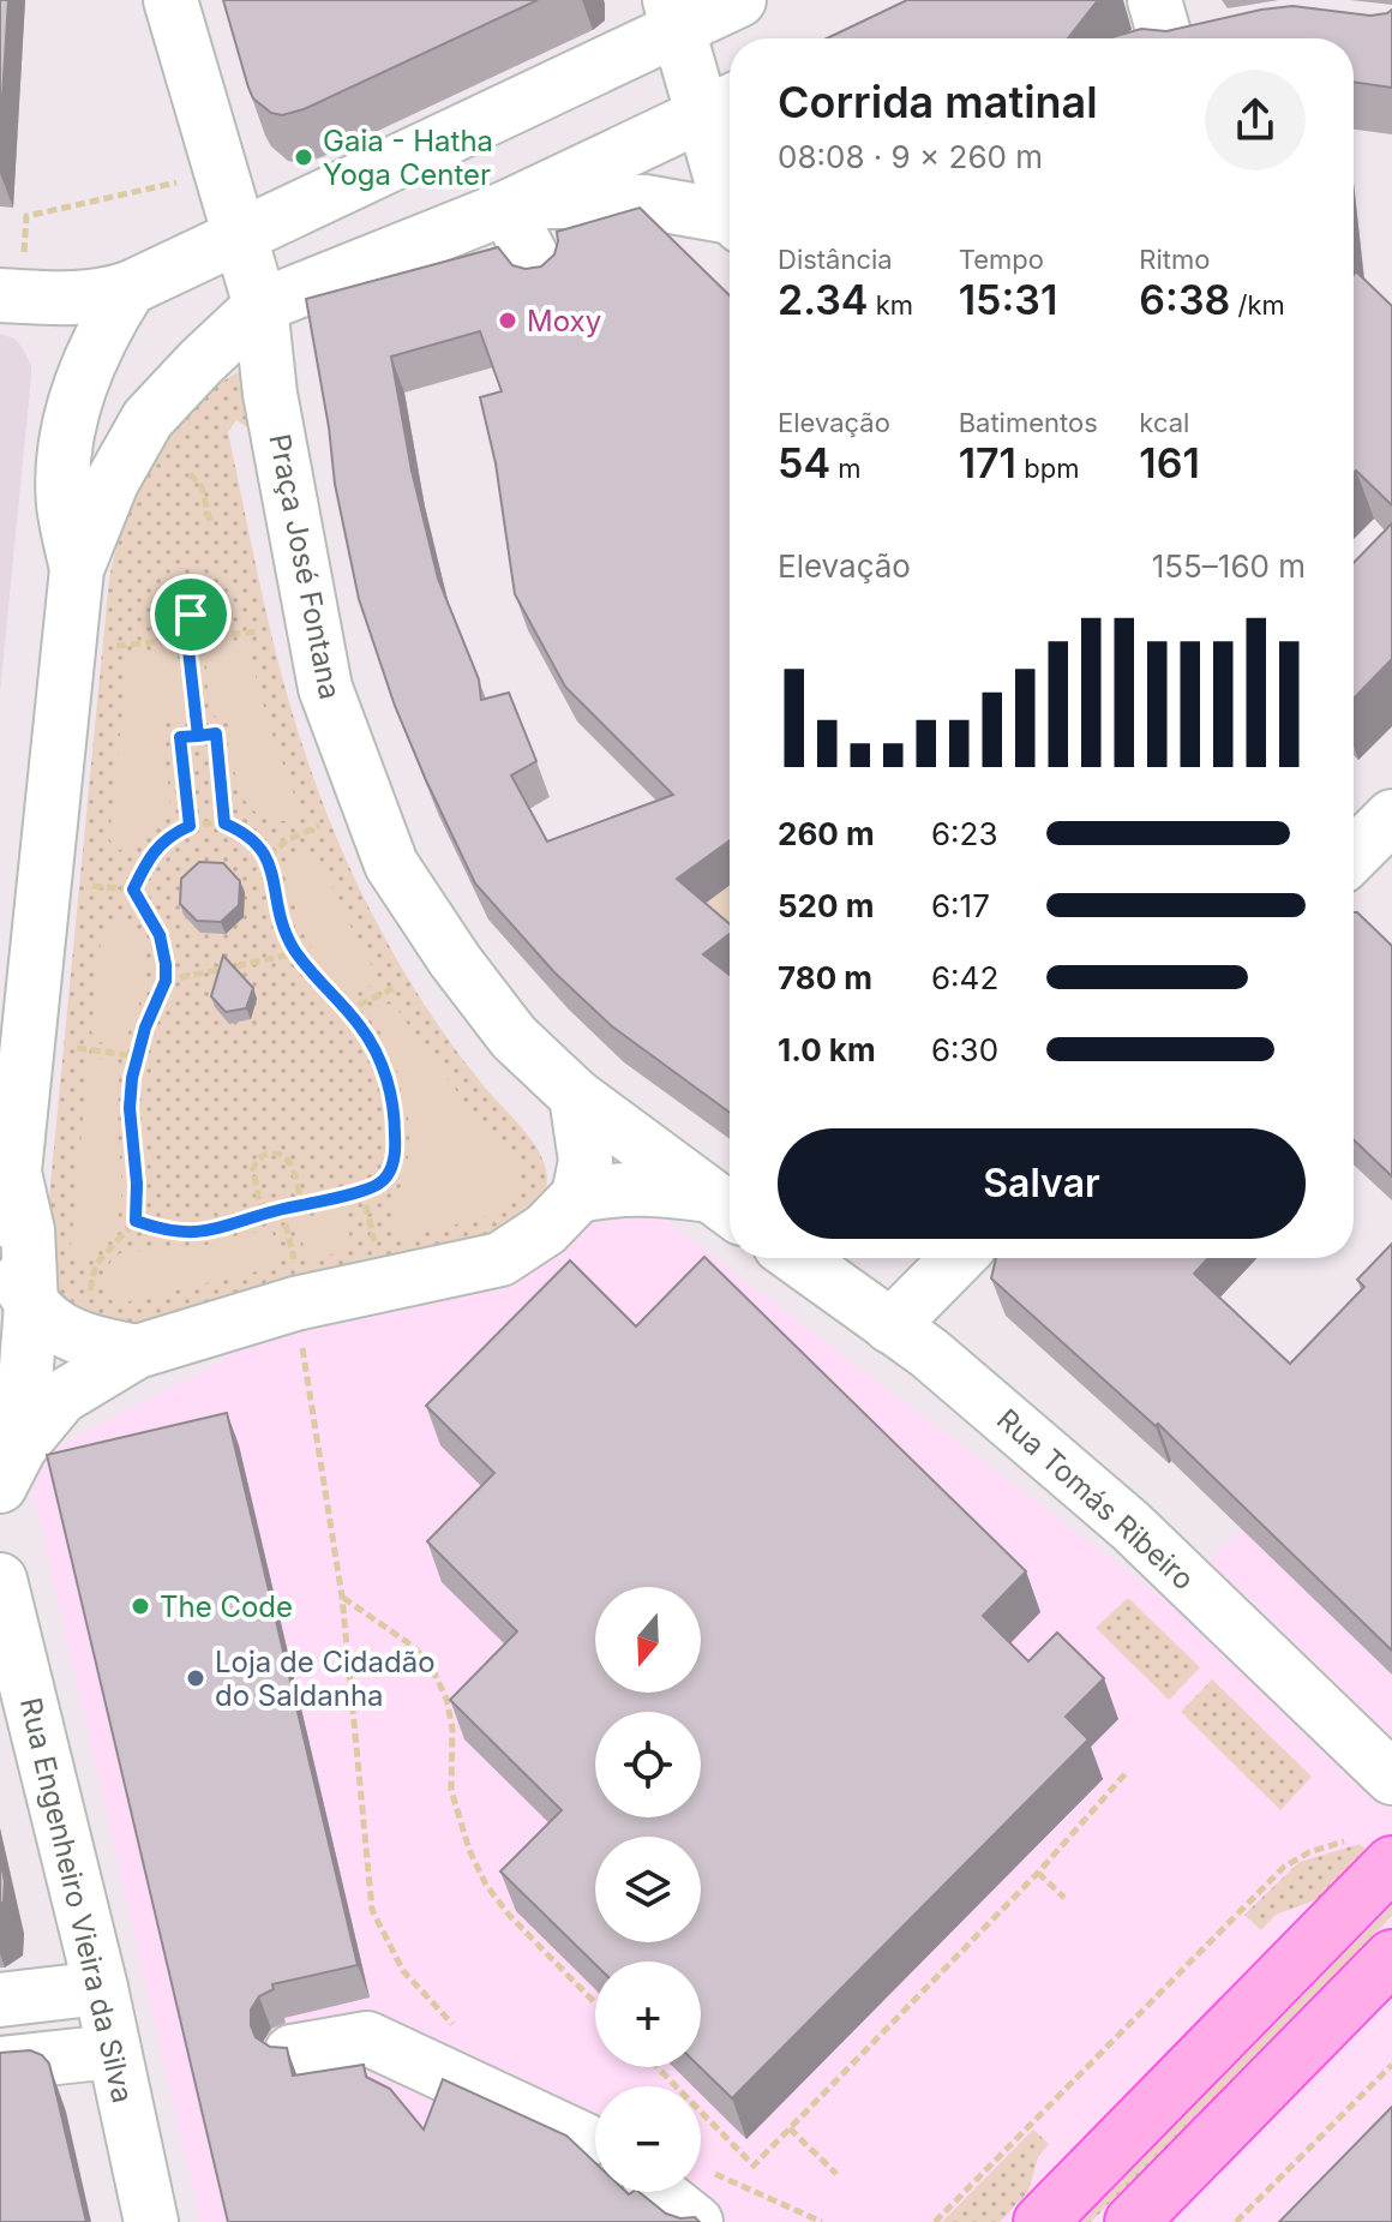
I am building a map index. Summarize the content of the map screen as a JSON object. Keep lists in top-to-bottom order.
{
  "streets": {
    "street": ["Praça José Fontana", "Rua Tomás Ribeiro", "Rua Engenheiro Vieira da Silva"]
  },
  "places": [
    "Gaia - Hatha Yoga Center",
    "Moxy",
    "The Code",
    "Loja de Cidadão do Saldanha"
  ],
  "north": "bottom",
  "page": {
    "heading": ["Corrida matinal", "08:08 · 9 × 260 m"],
    "stats": [
      ["Distância", "2.34 km"],
      ["Tempo", "15:31"],
      ["Ritmo", "6:38 /km"],
      ["Elevação", "54 m"],
      ["Batimentos", "171 bpm"],
      ["kcal", "161"]
    ],
    "chart": ["Elevação", "155–160 m"],
    "list": [
      {
        "name": "260 m",
        "note": "6:23"
      },
      {
        "name": "520 m",
        "note": "6:17"
      },
      {
        "name": "780 m",
        "note": "6:42"
      },
      {
        "name": "1.0 km",
        "note": "6:30"
      }
    ],
    "buttons": "Salvar",
    "map_buttons": ["+", "−"]
  }
}
